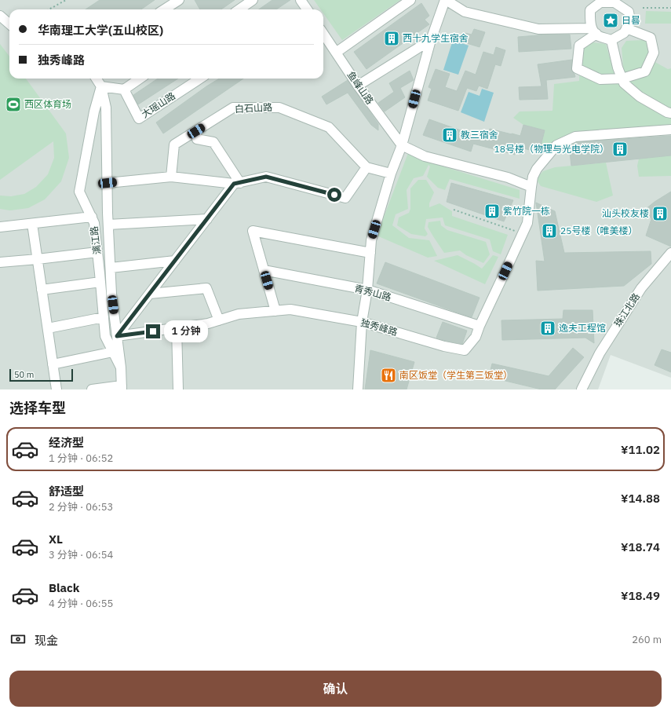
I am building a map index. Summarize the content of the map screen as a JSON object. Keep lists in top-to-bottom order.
{
  "streets": {
    "street": [
      "鱼峰山路",
      "大瑶山路",
      "白石山路",
      "漓江路",
      "青秀山路",
      "珠江北路",
      "独秀峰路"
    ]
  },
  "crossings": [
    ["青秀山路", "独秀峰路"]
  ],
  "places": {
    "place": ["日晷"],
    "building": [
      "西十九学生宿舍",
      "教三宿舍",
      "18号楼（物理与光电学院）",
      "紫竹院一栋",
      "汕头校友楼",
      "25号楼（唯美楼）",
      "逸夫工程馆"
    ],
    "sports": ["西区体育场"],
    "restaurant": ["南区饭堂（学生第三饭堂）"]
  },
  "scale_bar": "50 m",
  "page": {
    "banner": ["华南理工大学(五山校区)", "独秀峰路"],
    "bubble": "1 分钟",
    "scale": "50 m",
    "heading": "选择车型",
    "list": [
      {
        "name": "经济型",
        "note": "1 分钟 · 06:52",
        "value": "¥11.02"
      },
      {
        "name": "舒适型",
        "note": "2 分钟 · 06:53",
        "value": "¥14.88"
      },
      {
        "name": "XL",
        "note": "3 分钟 · 06:54",
        "value": "¥18.74"
      },
      {
        "name": "Black",
        "note": "4 分钟 · 06:55",
        "value": "¥18.49"
      }
    ],
    "pay": ["现金", "260 m"],
    "buttons": "确认"
  }
}
